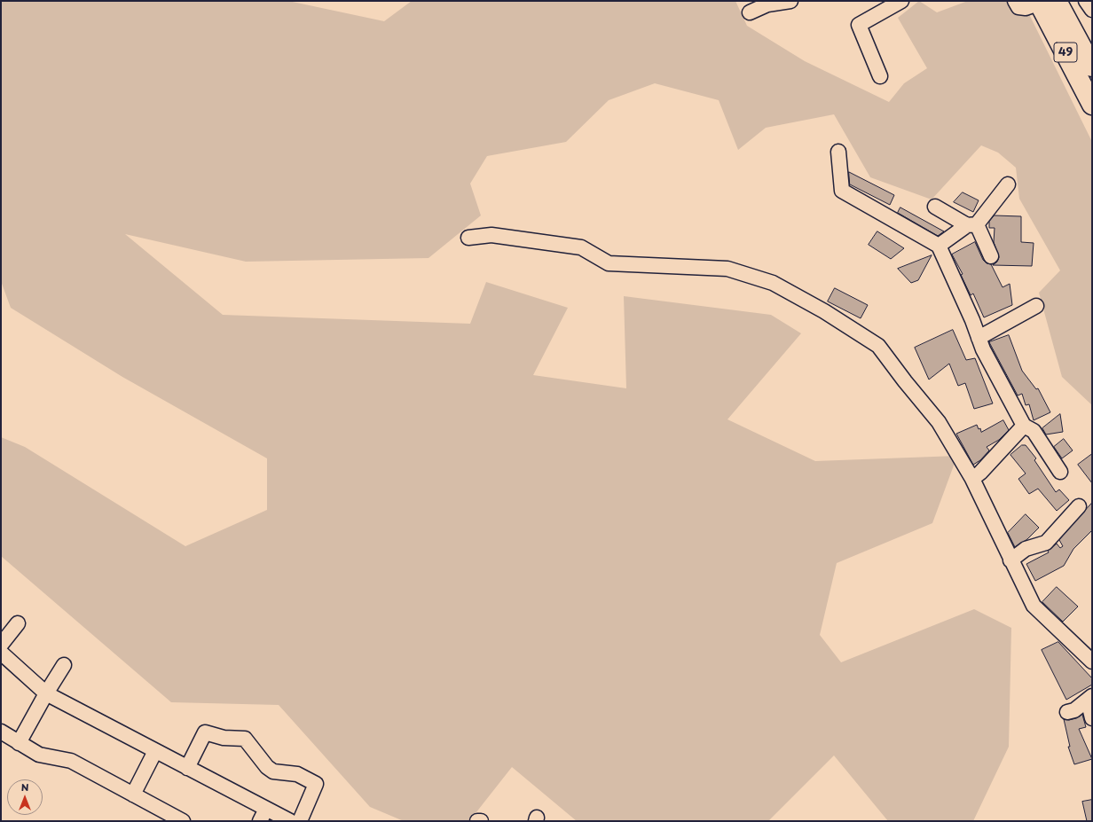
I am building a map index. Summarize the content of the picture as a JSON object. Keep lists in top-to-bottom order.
{
  "streets": {
    "highway": ["49"]
  },
  "north": "top"
}
